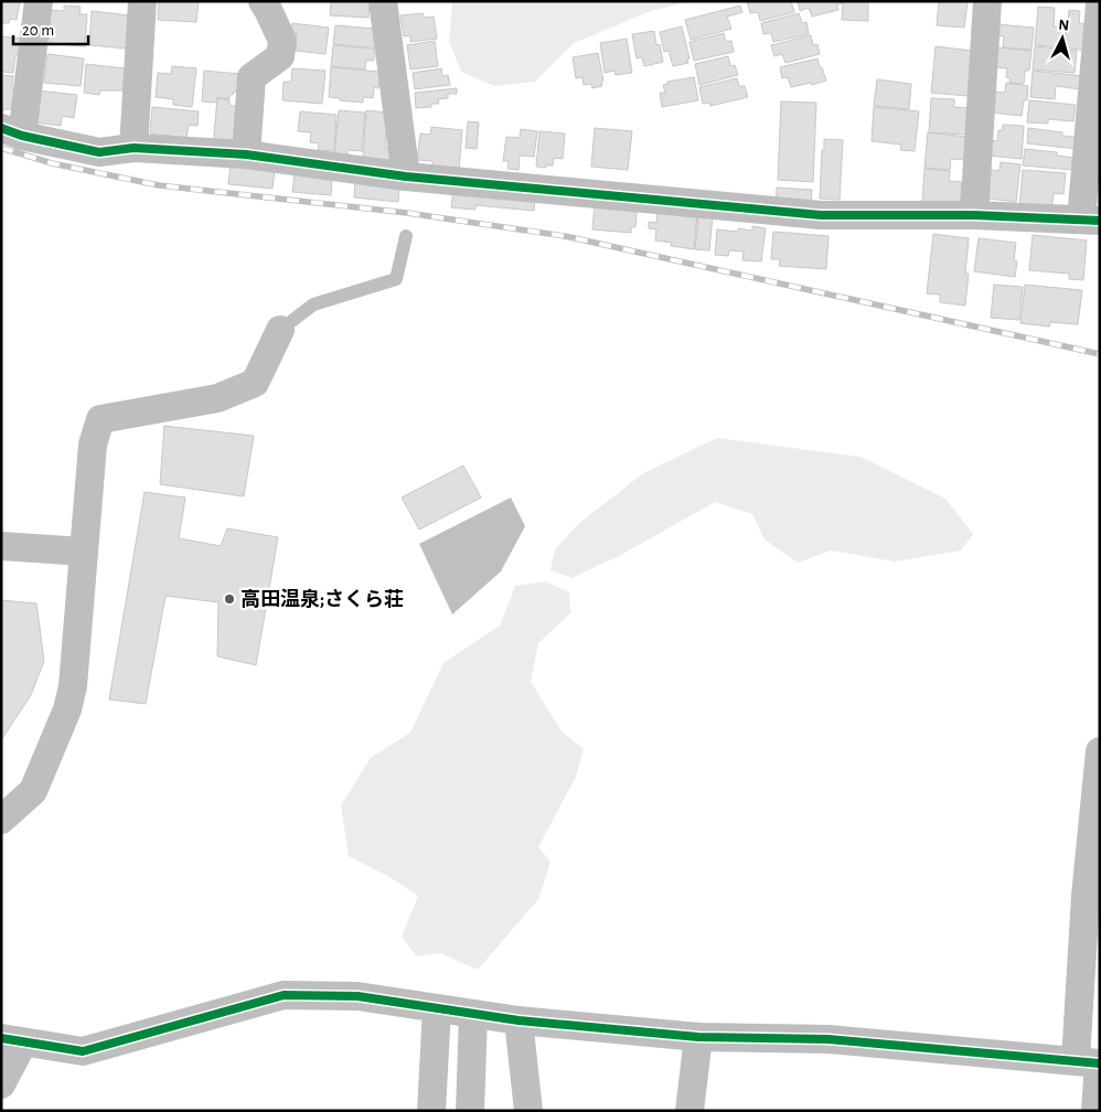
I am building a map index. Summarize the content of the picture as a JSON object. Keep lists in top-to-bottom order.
{
  "places": ["高田温泉;さくら荘"],
  "scale_bar": "20 m",
  "north": "top"
}
